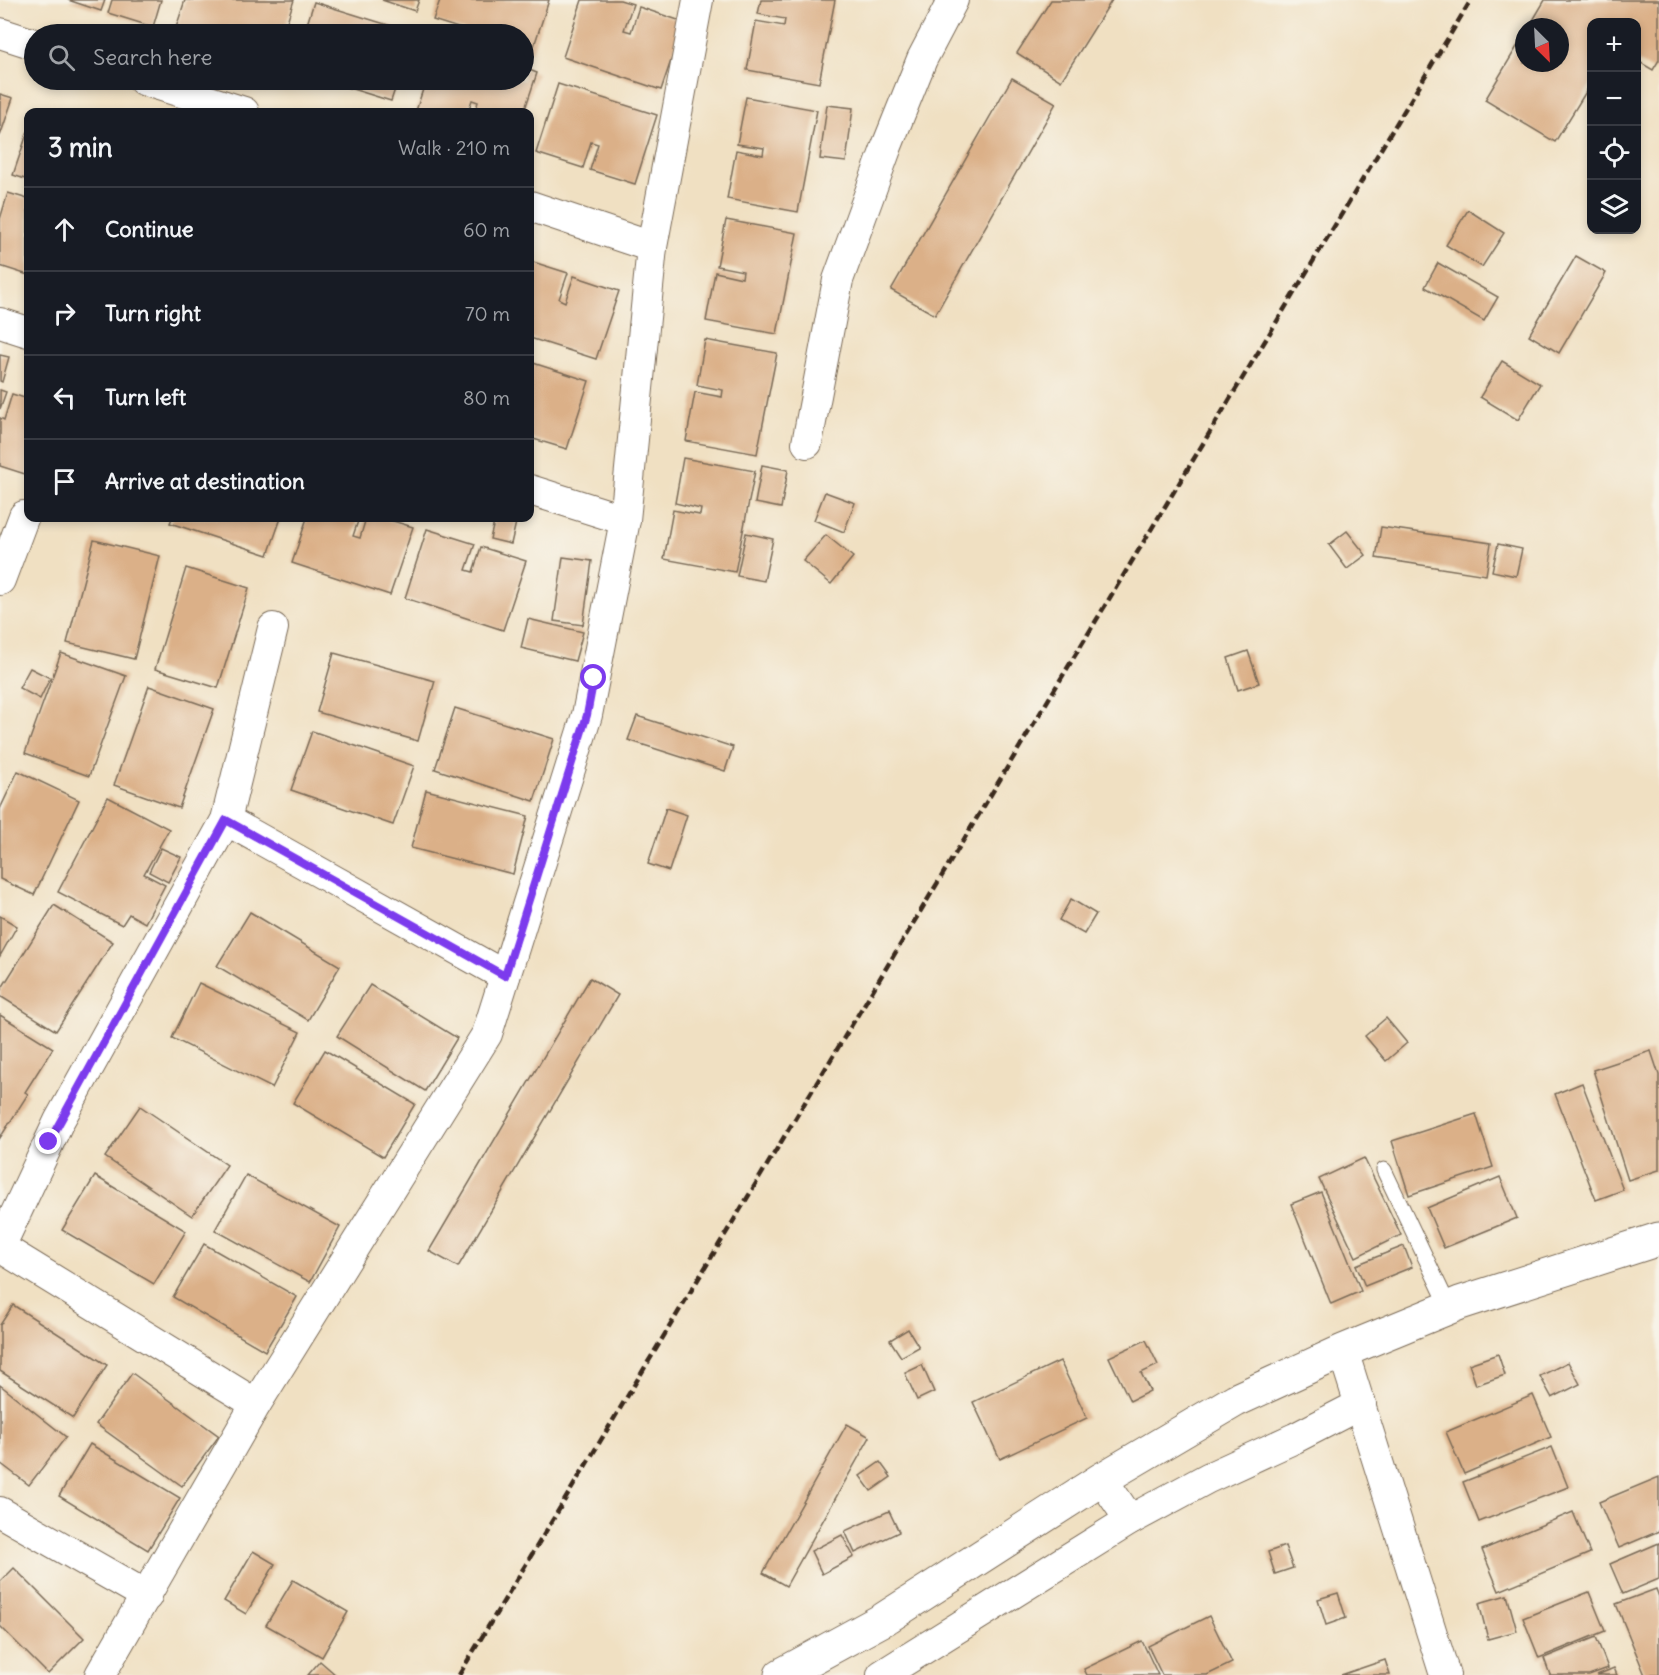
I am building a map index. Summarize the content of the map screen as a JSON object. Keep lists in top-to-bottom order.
{
  "north": "bottom right",
  "page": {
    "map_buttons": ["+", "−"],
    "search": "Search here",
    "heading": ["3 min", "Walk · 210 m"],
    "list": [
      ["Continue", "60 m"],
      ["Turn right", "70 m"],
      ["Turn left", "80 m"],
      "Arrive at destination"
    ]
  }
}
